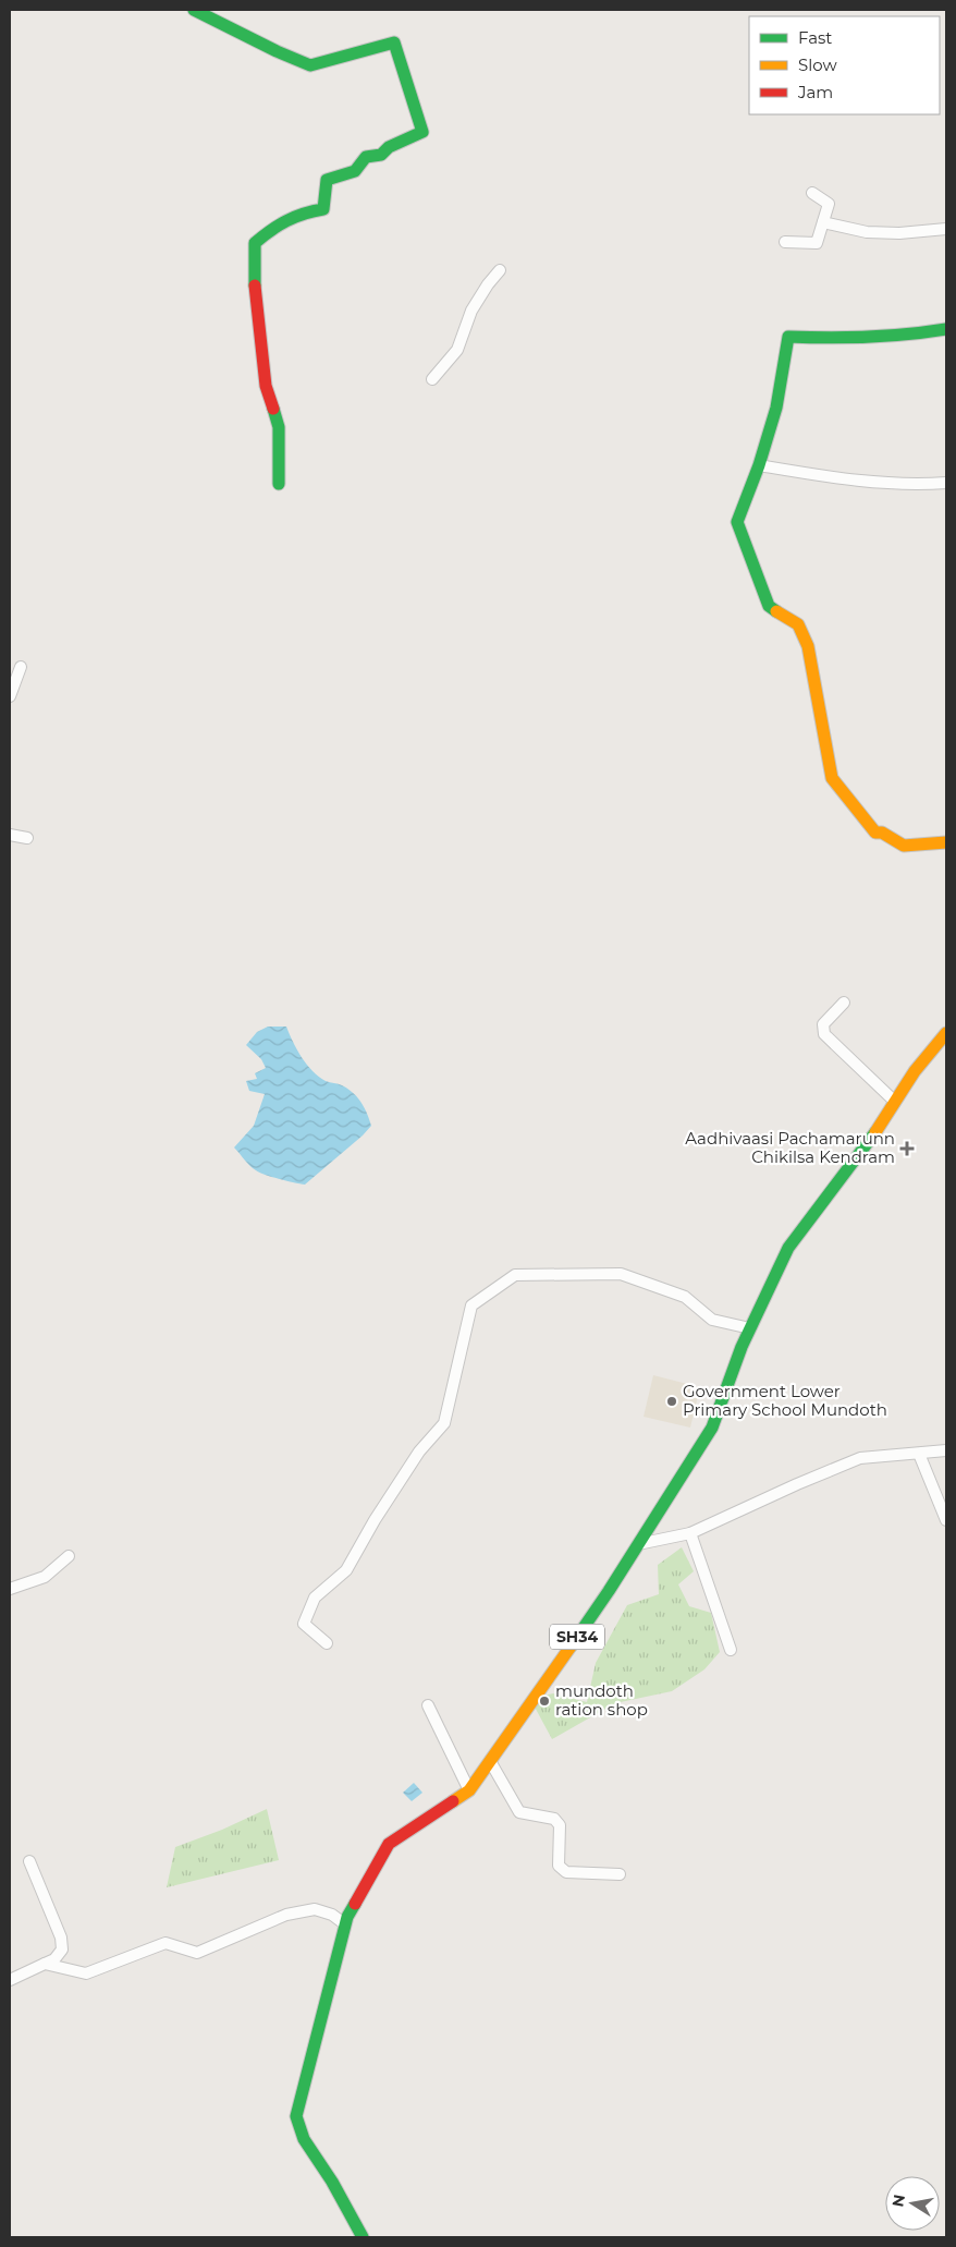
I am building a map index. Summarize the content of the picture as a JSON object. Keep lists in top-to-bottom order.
{
  "streets": {
    "street": ["SH34"]
  },
  "places": {
    "health": ["Aadhivaasi Pachamarunn Chikilsa Kendram"],
    "other": ["Government Lower Primary School Mundoth", "mundoth ration shop"]
  },
  "legend": ["Fast", "Slow", "Jam"],
  "north": "left"
}
